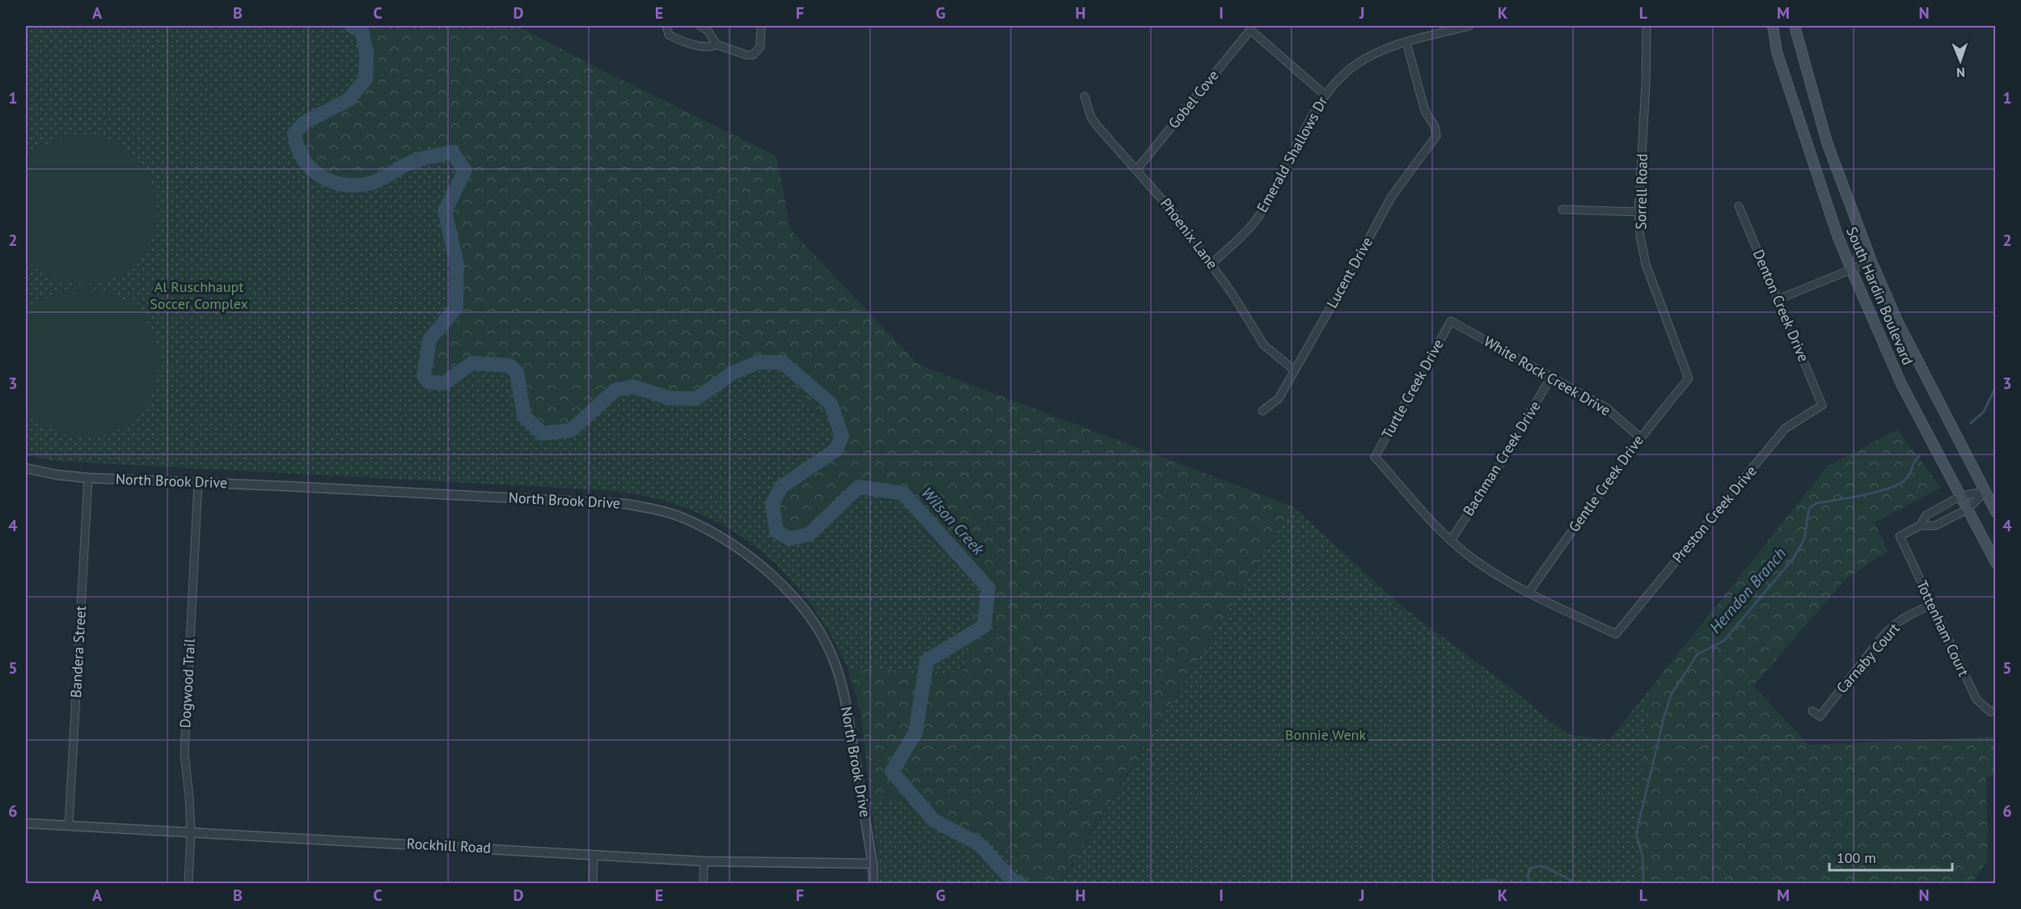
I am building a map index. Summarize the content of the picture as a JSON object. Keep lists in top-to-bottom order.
{
  "streets": {
    "main road": ["South Hardin Boulevard"],
    "street": [
      "Gobel Cove",
      "Emerald Shallows Dr",
      "Sorrell Road",
      "Phoenix Lane",
      "Lucent Drive",
      "Denton Creek Drive",
      "White Rock Creek Drive",
      "Turtle Creek Drive",
      "Bachman Creek Drive",
      "North Brook Drive",
      "Gentle Creek Drive",
      "Preston Creek Drive",
      "Tottenham Court",
      "Bandera Street",
      "Carnaby Court",
      "Dogwood Trail",
      "Rockhill Road"
    ]
  },
  "crossings": [
    ["Gobel Cove", "Emerald Shallows Dr"],
    ["Gobel Cove", "Phoenix Lane"],
    ["Emerald Shallows Dr", "Phoenix Lane"],
    ["Emerald Shallows Dr", "Lucent Drive"],
    ["Sorrell Road", "Gentle Creek Drive"],
    ["Phoenix Lane", "Lucent Drive"],
    ["Denton Creek Drive", "Preston Creek Drive"],
    ["White Rock Creek Drive", "Turtle Creek Drive"],
    ["White Rock Creek Drive", "Bachman Creek Drive"],
    ["White Rock Creek Drive", "Gentle Creek Drive"],
    ["Turtle Creek Drive", "Bachman Creek Drive"],
    ["North Brook Drive", "Bandera Street"],
    ["North Brook Drive", "Dogwood Trail"],
    ["North Brook Drive", "Rockhill Road"],
    ["Gentle Creek Drive", "Preston Creek Drive"],
    ["Tottenham Court", "Carnaby Court"],
    ["Bandera Street", "Rockhill Road"],
    ["Dogwood Trail", "Rockhill Road"]
  ],
  "water": ["Wilson Creek", "Herndon Branch"],
  "parks": ["Al Ruschhaupt Soccer Complex", "Bonnie Wenk"],
  "scale_bar": "100 m",
  "north": "bottom",
  "grid": {
    "columns": [
      "A",
      "B",
      "C",
      "D",
      "E",
      "F",
      "G",
      "H",
      "I",
      "J",
      "K",
      "L",
      "M",
      "N"
    ],
    "rows": [
      "1",
      "2",
      "3",
      "4",
      "5",
      "6"
    ]
  }
}
